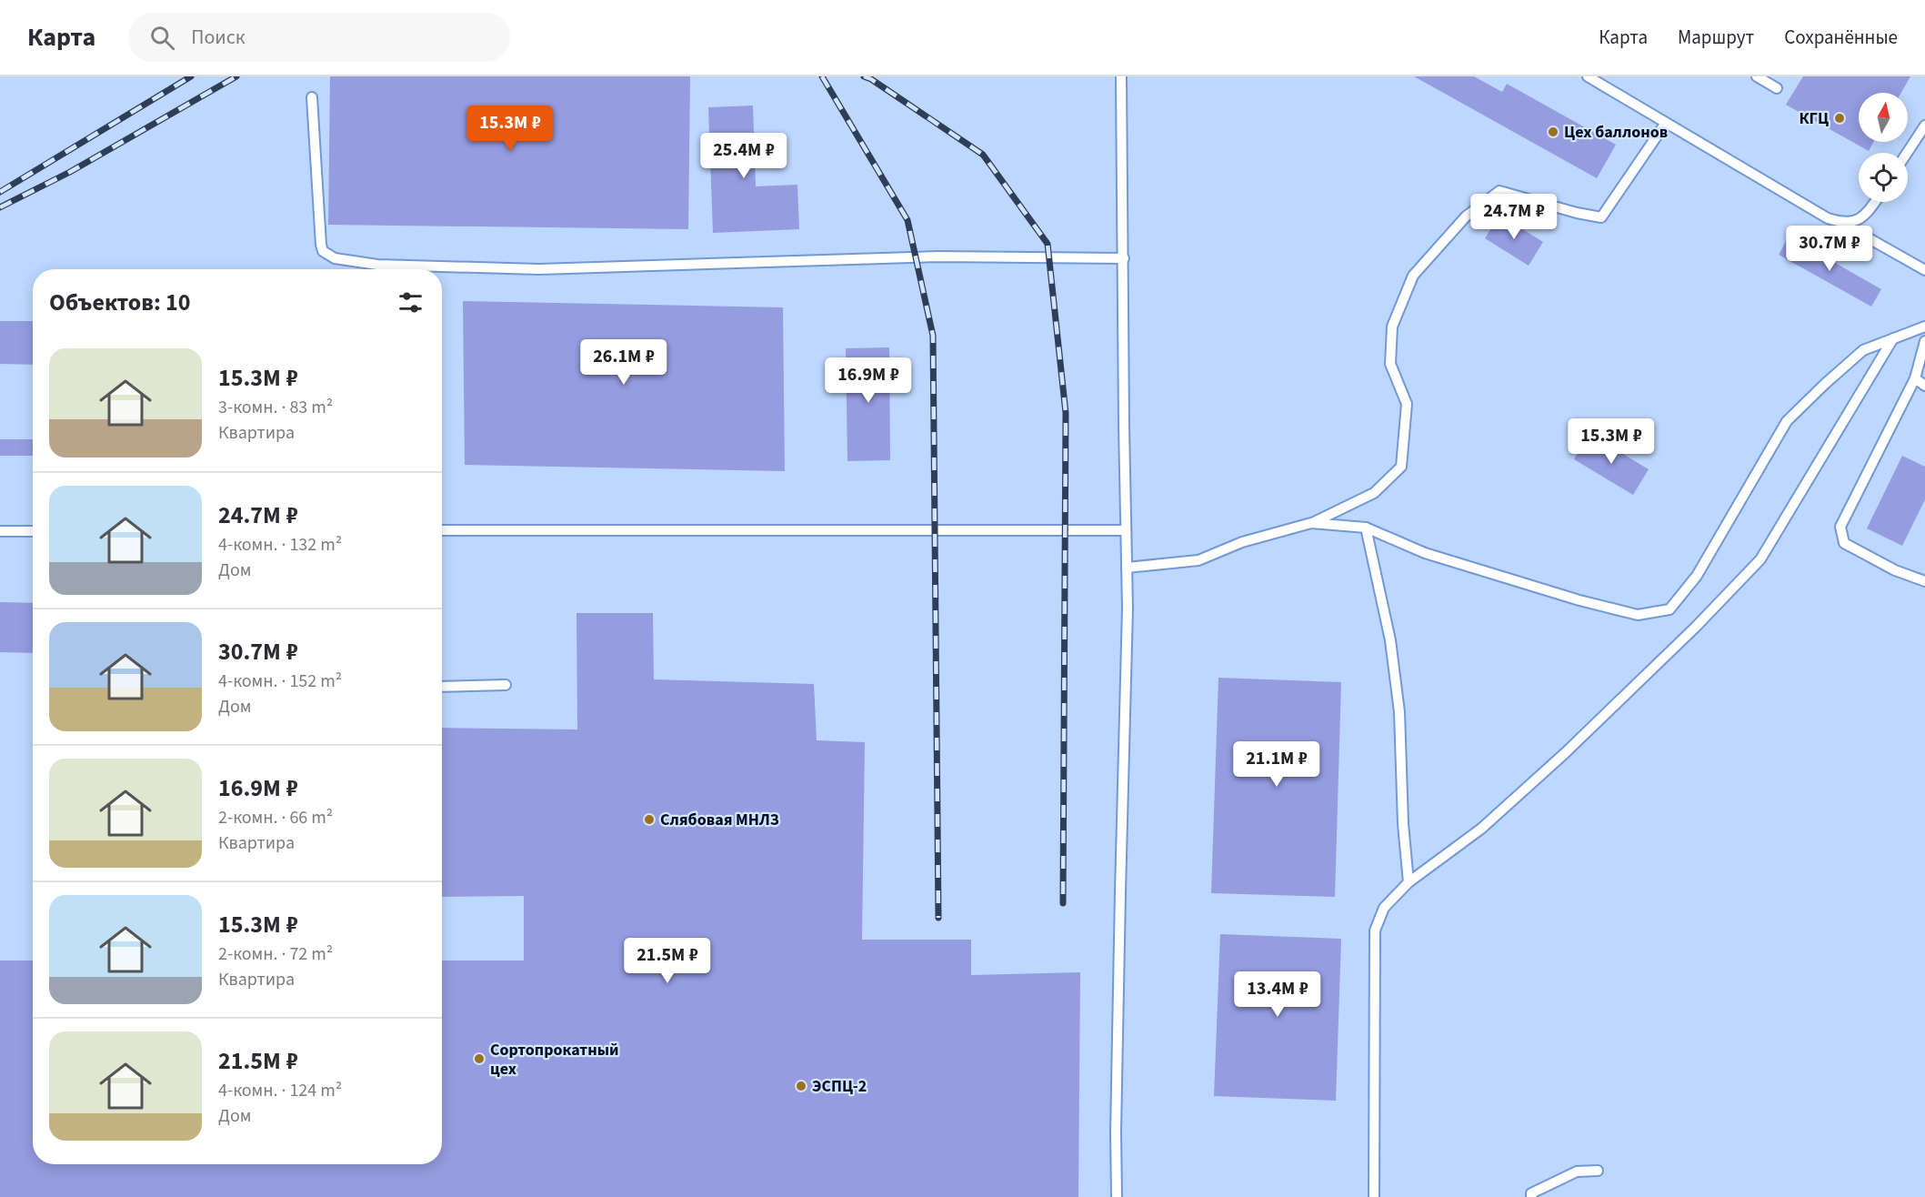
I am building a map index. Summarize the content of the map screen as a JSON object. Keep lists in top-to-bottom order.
{
  "places": [
    "КГЦ",
    "Цех баллонов",
    "Слябовая МНЛЗ",
    "Сортопрокатный цех",
    "ЭСПЦ-2"
  ],
  "north": "top",
  "page": {
    "header": "Карта",
    "search": "Поиск",
    "nav": ["Карта", "Маршрут", "Сохранённые"],
    "price": [
      "15.3M ₽",
      "25.4M ₽",
      "24.7M ₽",
      "30.7M ₽",
      "26.1M ₽",
      "16.9M ₽",
      "15.3M ₽",
      "21.1M ₽",
      "21.5M ₽",
      "13.4M ₽"
    ],
    "heading": "Объектов: 10",
    "list": [
      {
        "name": "15.3M ₽",
        "note": "3-комн. · 83 m² · Квартира"
      },
      {
        "name": "24.7M ₽",
        "note": "4-комн. · 132 m² · Дом"
      },
      {
        "name": "30.7M ₽",
        "note": "4-комн. · 152 m² · Дом"
      },
      {
        "name": "16.9M ₽",
        "note": "2-комн. · 66 m² · Квартира"
      },
      {
        "name": "15.3M ₽",
        "note": "2-комн. · 72 m² · Квартира"
      },
      {
        "name": "21.5M ₽",
        "note": "4-комн. · 124 m² · Дом"
      }
    ]
  }
}
